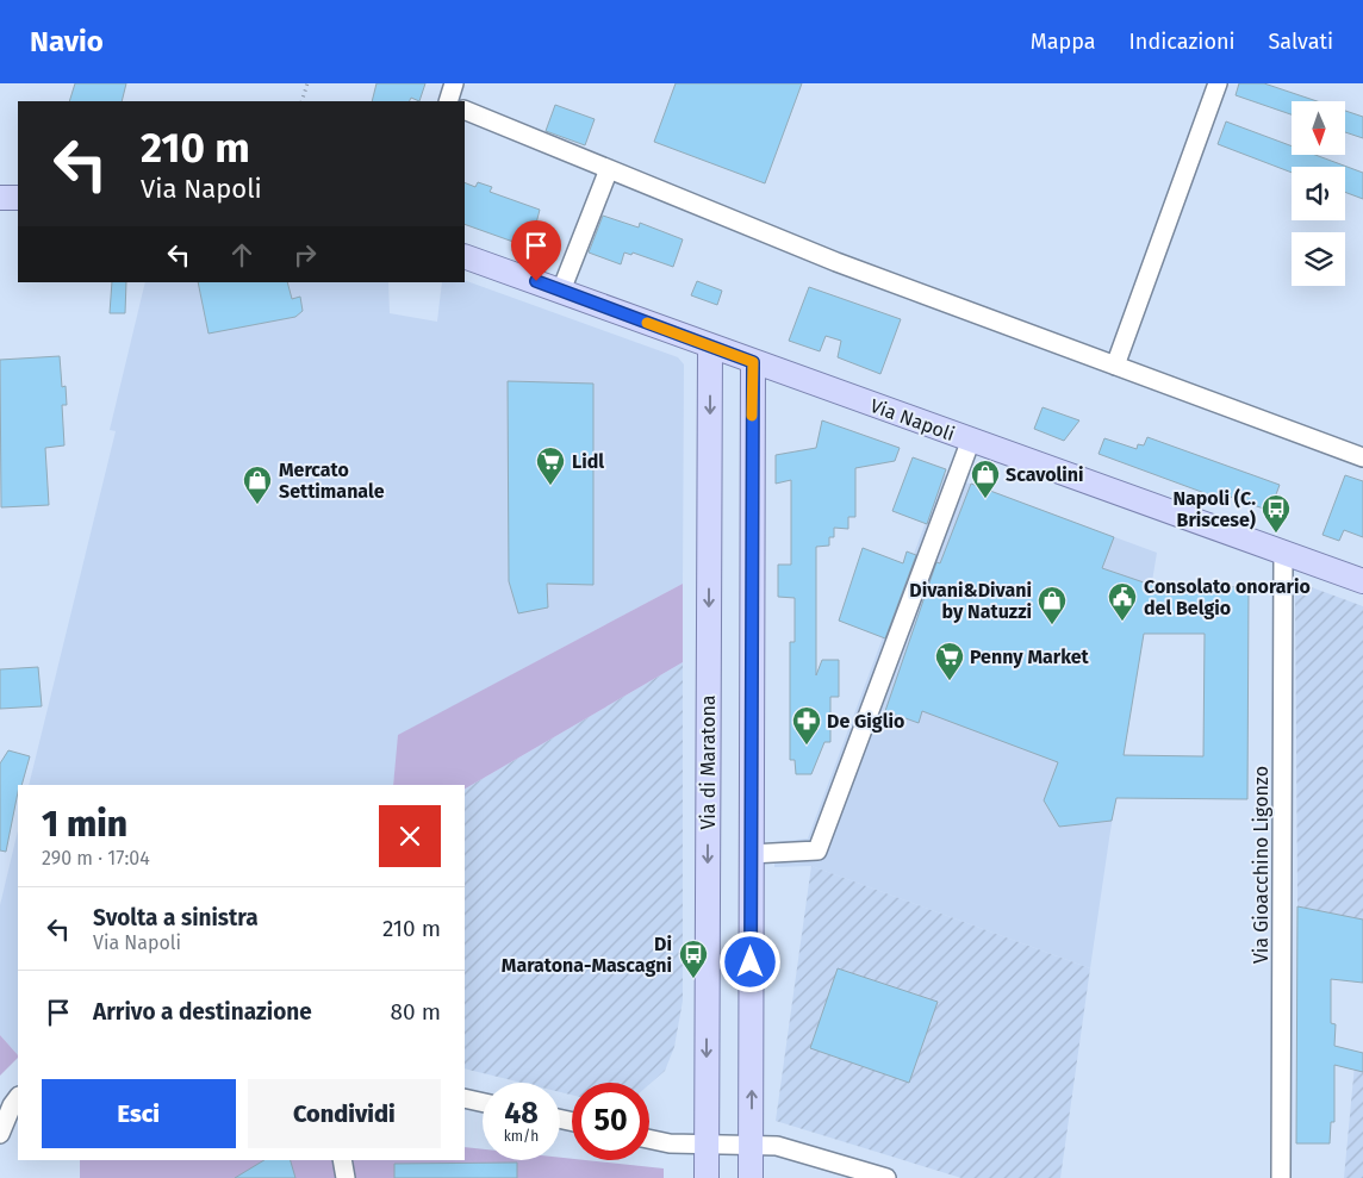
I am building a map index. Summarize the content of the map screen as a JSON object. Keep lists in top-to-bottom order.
{
  "streets": {
    "main road": ["Via Napoli", "Via di Maratona"],
    "street": ["Via Gioacchino Ligonzo"]
  },
  "crossings": [
    ["Via Napoli", "Via di Maratona"],
    ["Via Napoli", "Via Gioacchino Ligonzo"]
  ],
  "places": {
    "supermarket": ["Lidl", "Penny Market"],
    "shop": ["Scavolini", "Mercato Settimanale", "Divani&Divani by Natuzzi"],
    "bus stop": ["Napoli (C. Briscese)", "Di Maratona-Mascagni"],
    "public building": ["Consolato onorario del Belgio"],
    "pharmacy": ["De Giglio"]
  },
  "north": "bottom",
  "page": {
    "header": "Navio",
    "nav": ["Mappa", "Indicazioni", "Salvati"],
    "turn": ["210 m", "Via Napoli"],
    "heading": ["1 min", "290 m · 17:04"],
    "list": [
      {
        "name": "Svolta a sinistra",
        "note": "Via Napoli",
        "value": "210 m"
      },
      {
        "name": "Arrivo a destinazione",
        "value": "80 m"
      }
    ],
    "buttons": ["Esci", "Condividi"],
    "speed": "48 km/h",
    "limit": "50"
  }
}
